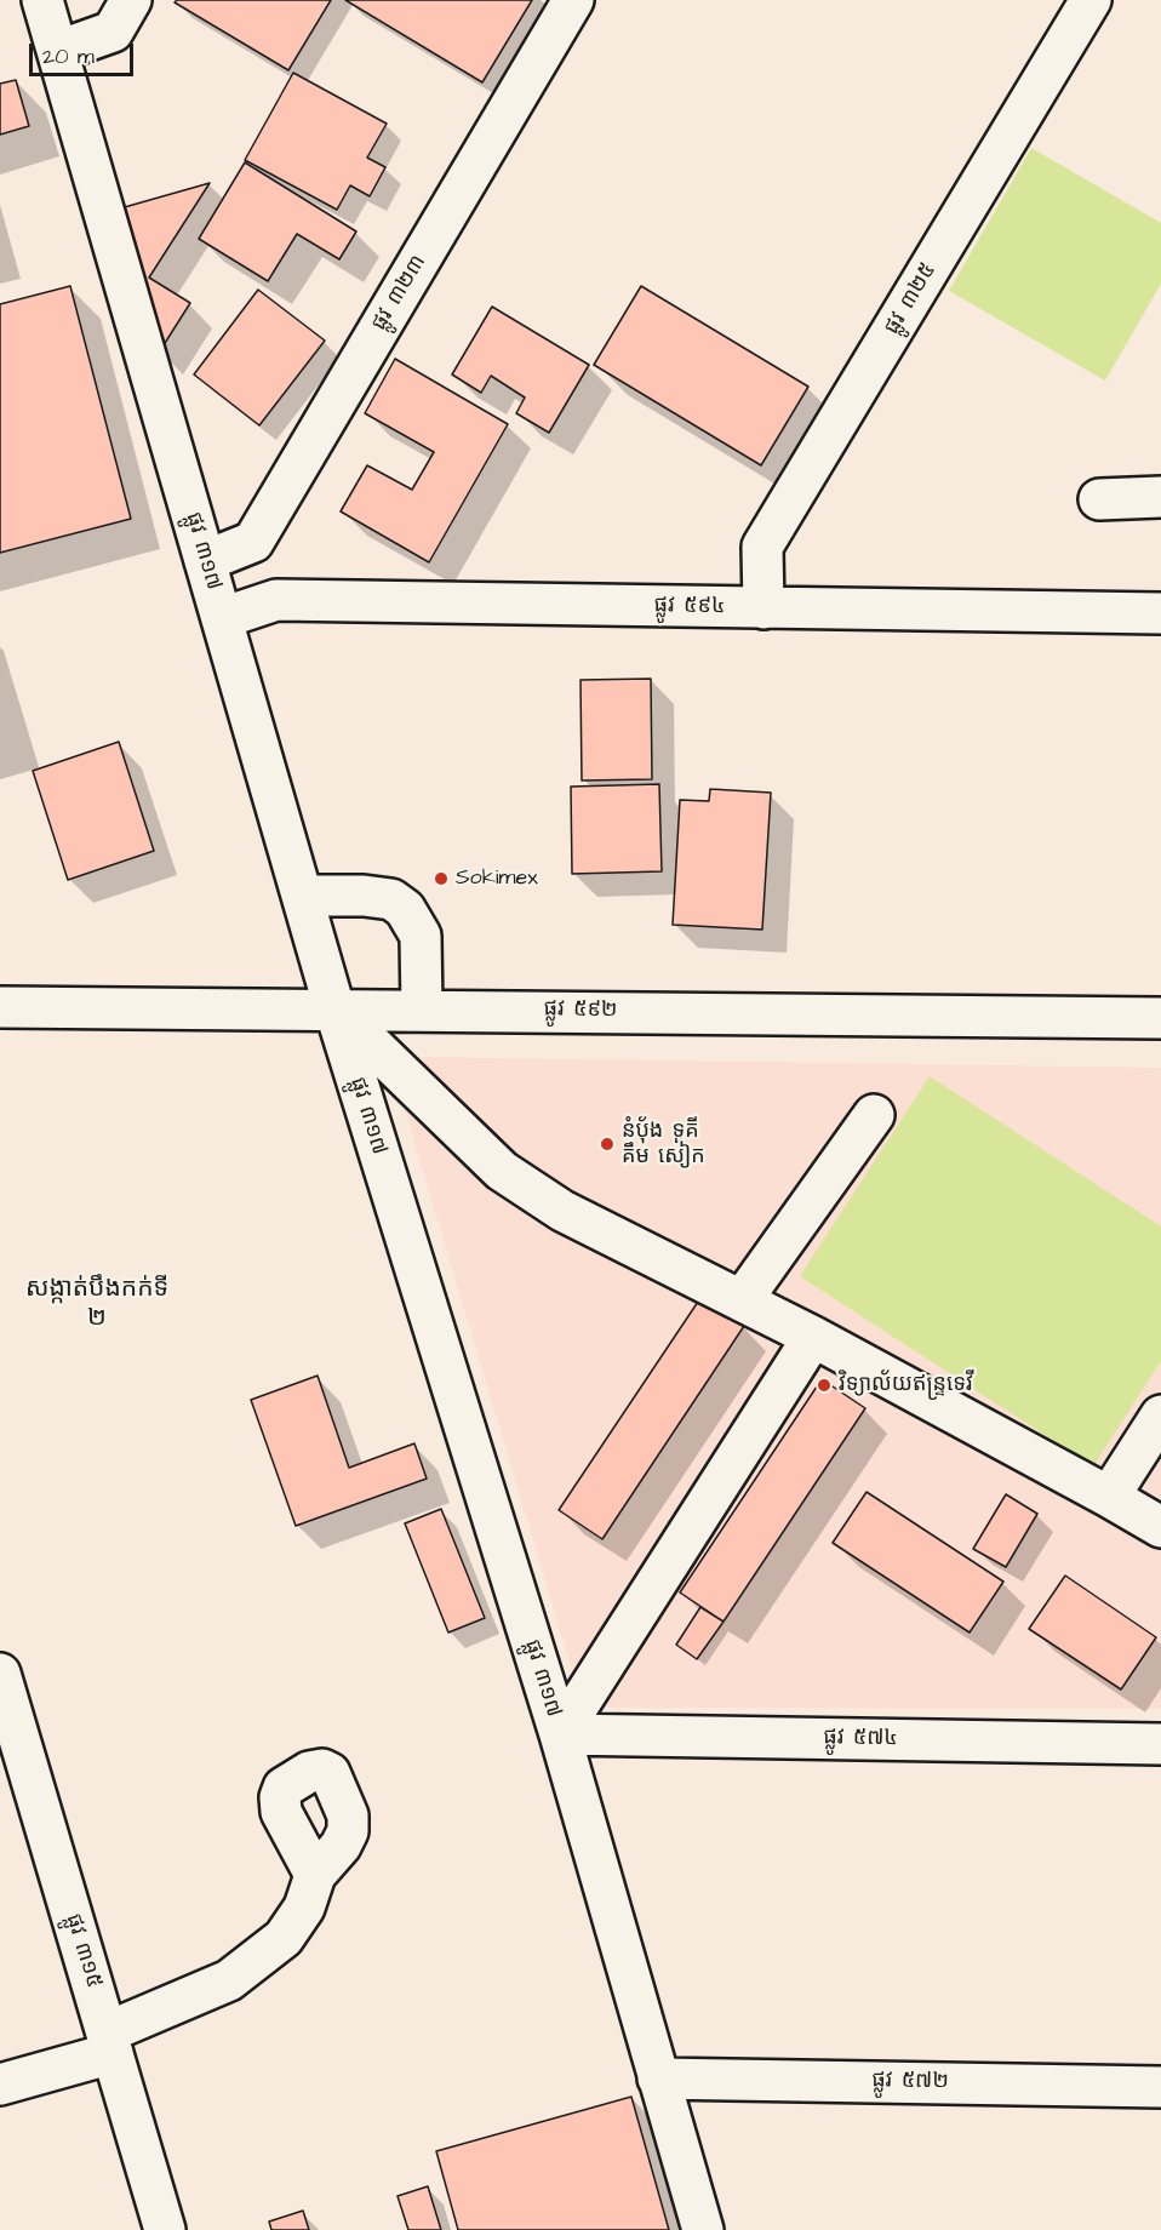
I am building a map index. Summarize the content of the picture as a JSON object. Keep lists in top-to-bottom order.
{
  "streets": {
    "street": [
      "ផ្លូវ ៣២៣",
      "ផ្លូវ ៣២៥",
      "ផ្លូវ ៣១៧",
      "ផ្លូវ ៥៩៤",
      "ផ្លូវ ៥៩២",
      "ផ្លូវ ៥៧៤",
      "ផ្លូវ ៣១៥",
      "ផ្លូវ ៥៧២"
    ]
  },
  "crossings": [
    ["ផ្លូវ ៣២៣", "ផ្លូវ ៣១៧"],
    ["ផ្លូវ ៣២៥", "ផ្លូវ ៥៩៤"],
    ["ផ្លូវ ៣១៧", "ផ្លូវ ៥៩៤"],
    ["ផ្លូវ ៣១៧", "ផ្លូវ ៥៩២"],
    ["ផ្លូវ ៣១៧", "ផ្លូវ ៥៧៤"],
    ["ផ្លូវ ៣១៧", "ផ្លូវ ៥៧២"]
  ],
  "districts": ["សង្កាត់បឹងកក់ទី ២"],
  "places": ["Sokimex", "នំប៉័ង ទួគី គឹម សៀក", "វិទ្យាល័យឥន្រ្ទទេវី"],
  "scale_bar": "20 m"
}
